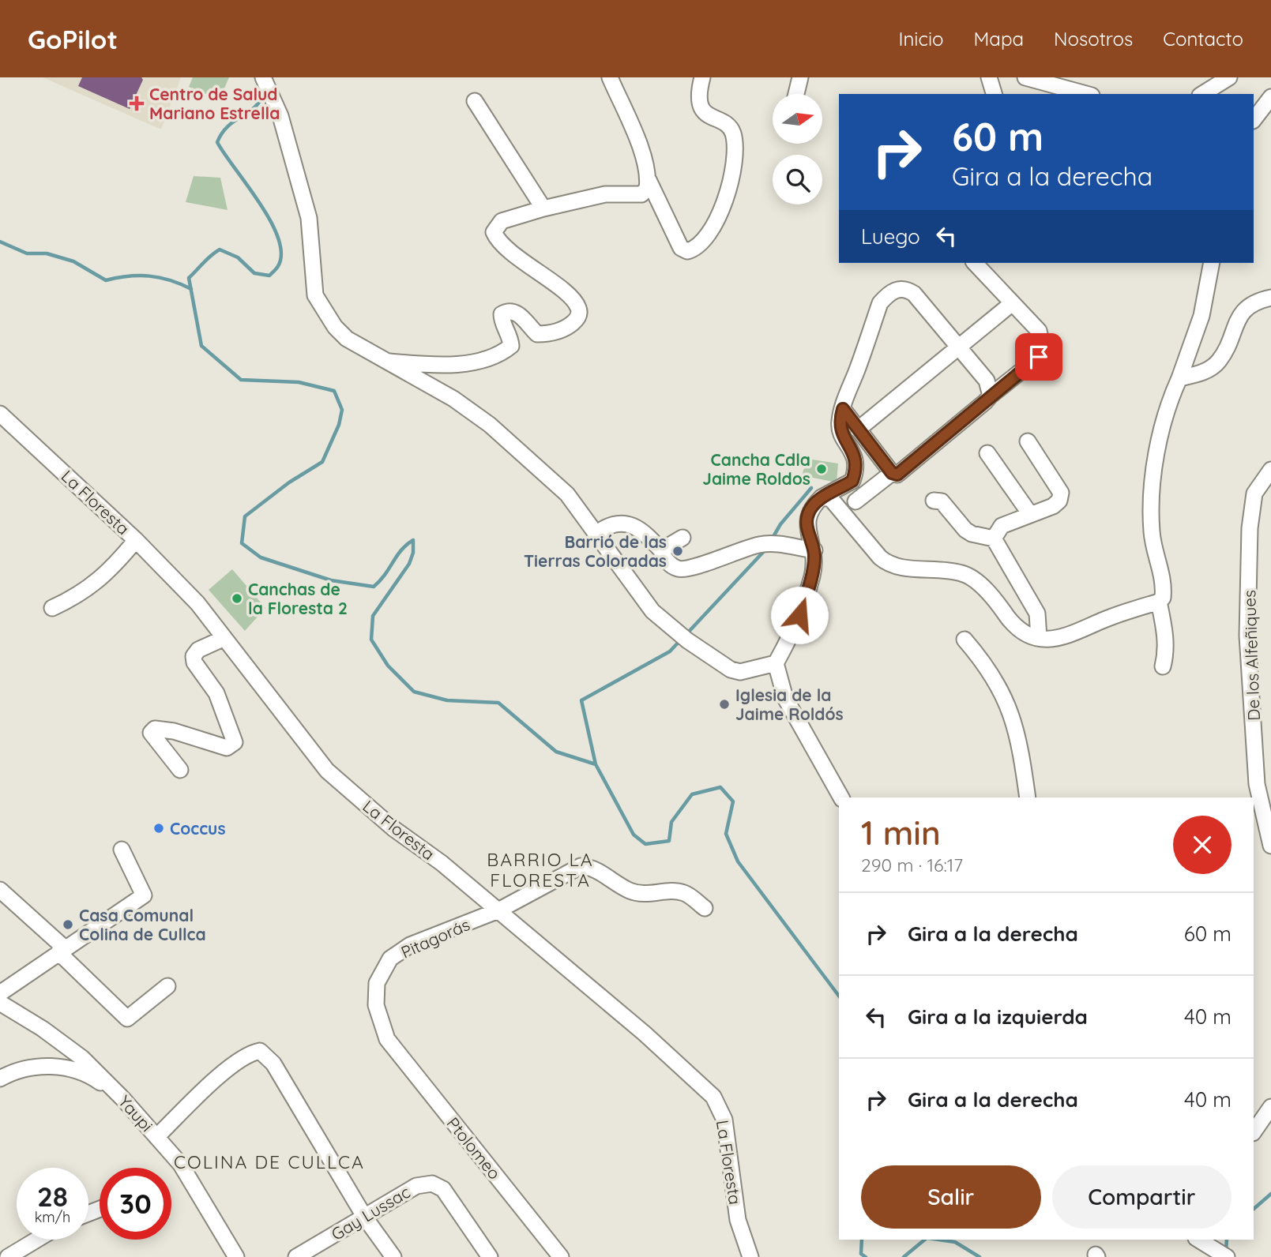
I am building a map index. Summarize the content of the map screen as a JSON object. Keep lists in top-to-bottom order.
{
  "streets": {
    "street": [
      "La Floresta",
      "De los Alfeñiques",
      "Pitagorás",
      "Yaupi",
      "Ptolomeo",
      "Gay Lussac"
    ]
  },
  "crossings": [
    ["La Floresta", "Pitagorás"],
    ["Pitagorás", "Ptolomeo"]
  ],
  "districts": ["BARRIO LA FLORESTA", "COLINA DE CULLCA"],
  "places": {
    "health": ["Centro de Salud Mariano Estrella"],
    "other": [
      "Cancha Cdla Jaime Roldos",
      "Barrió de las Tierras Coloradas",
      "Canchas de la Floresta 2",
      "Iglesia de la Jaime Roldós",
      "Coccus",
      "Casa Comunal Colina de Cullca"
    ]
  },
  "north": "right",
  "page": {
    "header": "GoPilot",
    "nav": [
      "Inicio",
      "Mapa",
      "Nosotros",
      "Contacto"
    ],
    "turn": ["60 m", "Gira a la derecha"],
    "then": "Luego",
    "heading": ["1 min", "290 m · 16:17"],
    "list": [
      {
        "name": "Gira a la derecha",
        "value": "60 m"
      },
      {
        "name": "Gira a la izquierda",
        "value": "40 m"
      },
      {
        "name": "Gira a la derecha",
        "value": "40 m"
      }
    ],
    "buttons": ["Salir", "Compartir"],
    "speed": "28 km/h",
    "limit": "30"
  }
}
